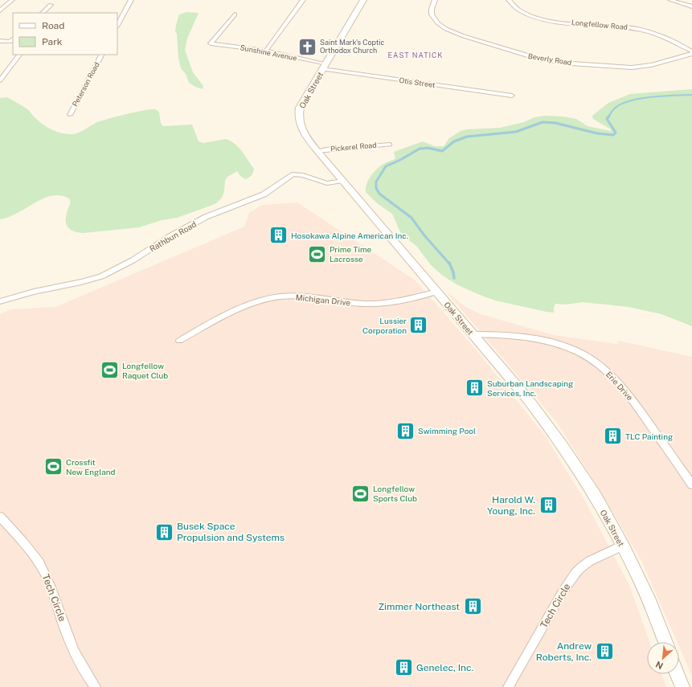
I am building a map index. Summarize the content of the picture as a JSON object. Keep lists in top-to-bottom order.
{
  "streets": {
    "main road": ["Oak Street"],
    "street": [
      "Longfellow Road",
      "Sunshine Avenue",
      "Beverly Road",
      "Otis Street",
      "Peterson Road",
      "Pickerel Road",
      "Rathbun Road",
      "Michigan Drive",
      "Erie Drive",
      "Tech Circle"
    ]
  },
  "crossings": [
    ["Longfellow Road", "Beverly Road"],
    ["Sunshine Avenue", "Otis Street"],
    ["Sunshine Avenue", "Oak Street"],
    ["Otis Street", "Oak Street"],
    ["Oak Street", "Pickerel Road"],
    ["Oak Street", "Rathbun Road"],
    ["Oak Street", "Michigan Drive"],
    ["Oak Street", "Erie Drive"],
    ["Oak Street", "Tech Circle"]
  ],
  "districts": ["EAST NATICK"],
  "places": {
    "church": ["Saint Mark's Coptic Orthodox Church"],
    "building": [
      "Hosokawa Alpine American Inc.",
      "Lussier Corporation",
      "Suburban Landscaping Services, Inc.",
      "Swimming Pool",
      "TLC Painting",
      "Harold W. Young, Inc.",
      "Busek Space Propulsion and Systems",
      "Zimmer Northeast",
      "Andrew Roberts, Inc.",
      "Genelec, Inc."
    ],
    "sports": [
      "Prime Time Lacrosse",
      "Longfellow Raquet Club",
      "Crossfit New England",
      "Longfellow Sports Club"
    ]
  },
  "legend": ["Road", "Park"],
  "north": "bottom left"
}
